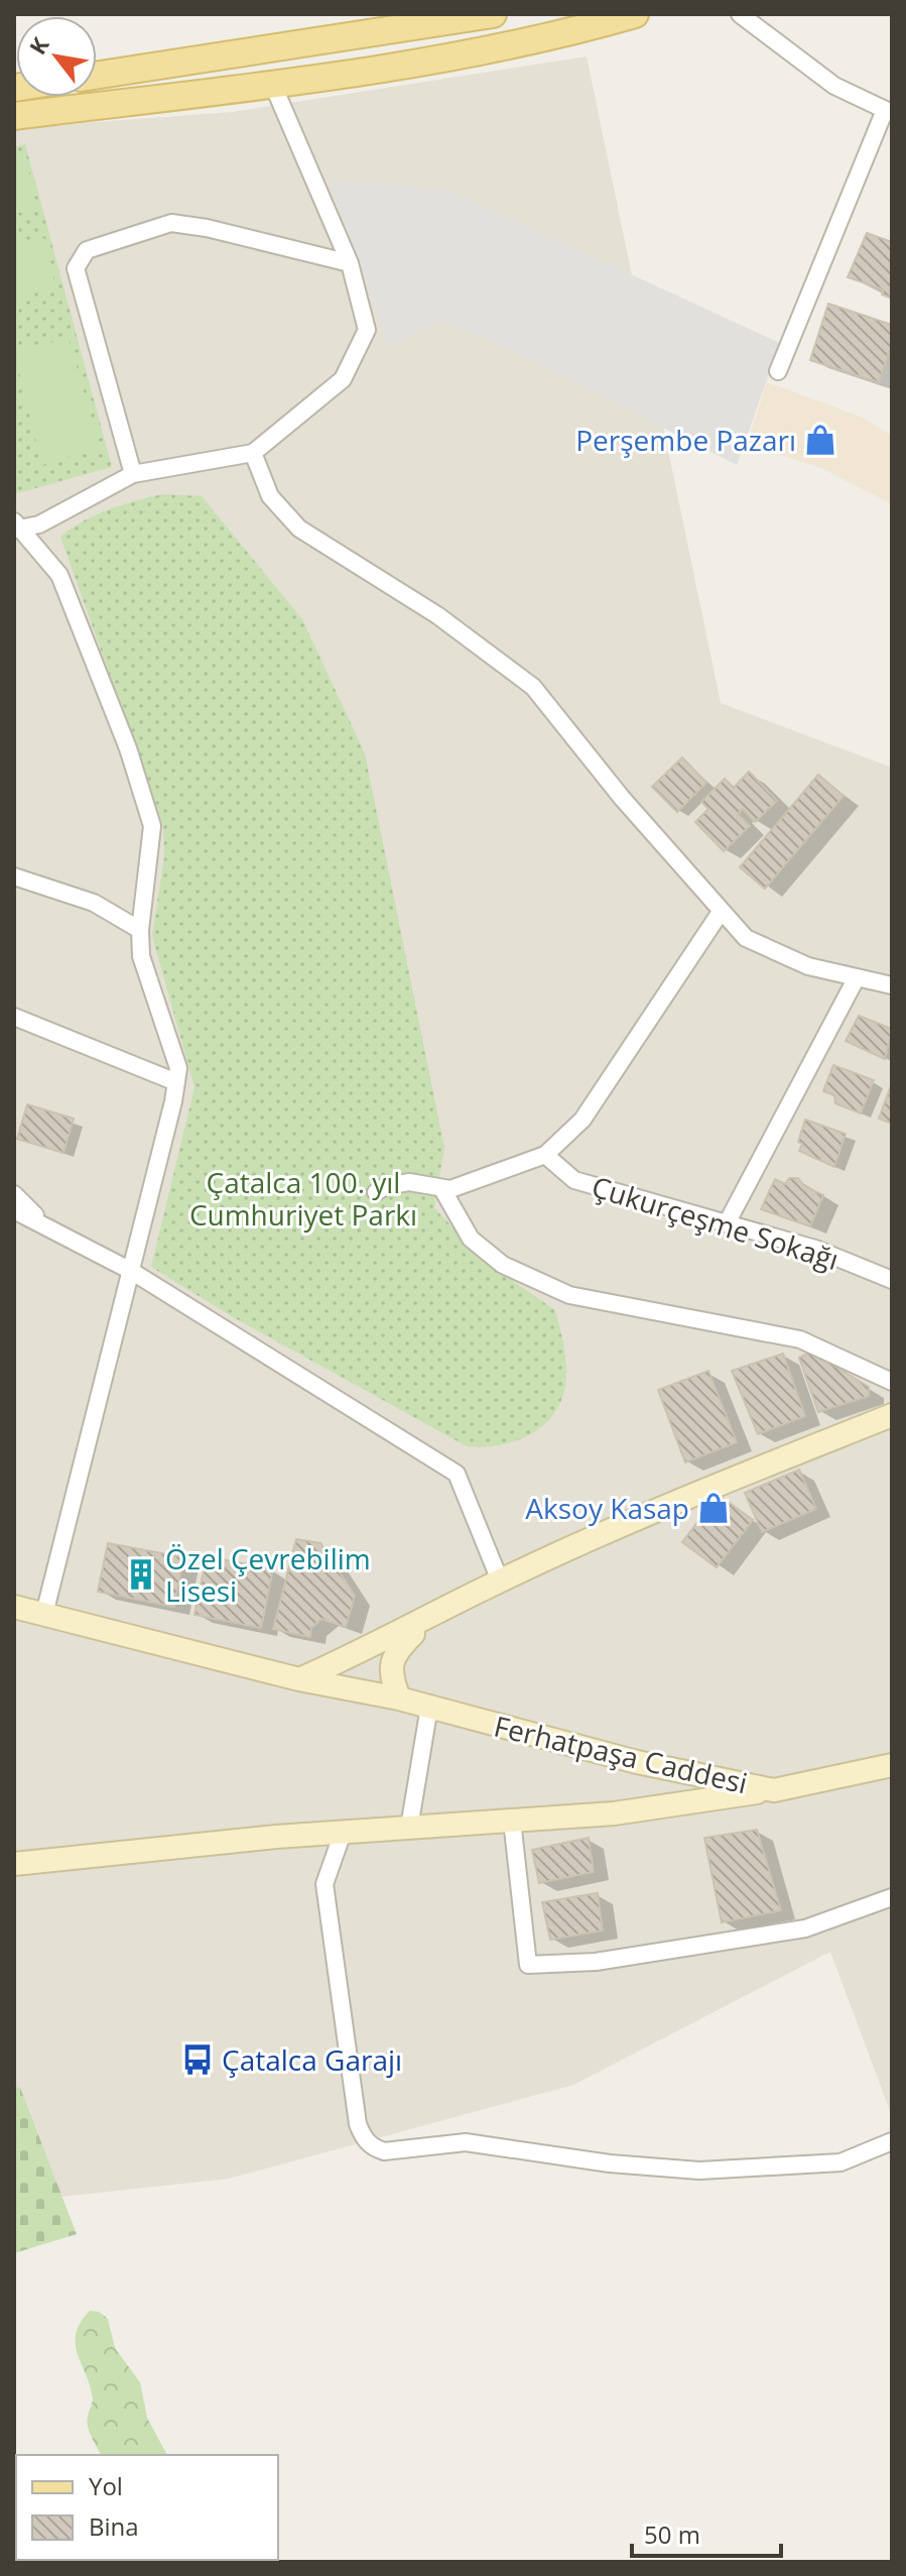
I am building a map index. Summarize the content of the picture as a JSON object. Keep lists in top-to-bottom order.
{
  "streets": {
    "street": ["Çukurçeşme Sokağı", "Ferhatpaşa Caddesi"]
  },
  "parks": ["Çatalca 100. yıl Cumhuriyet Parkı"],
  "places": {
    "shop": ["Perşembe Pazarı", "Aksoy Kasap"],
    "building": ["Özel Çevrebilim Lisesi"],
    "bus stop": ["Çatalca Garajı"]
  },
  "legend": ["Yol", "Bina"],
  "scale_bar": "50 m",
  "north": "top left"
}
